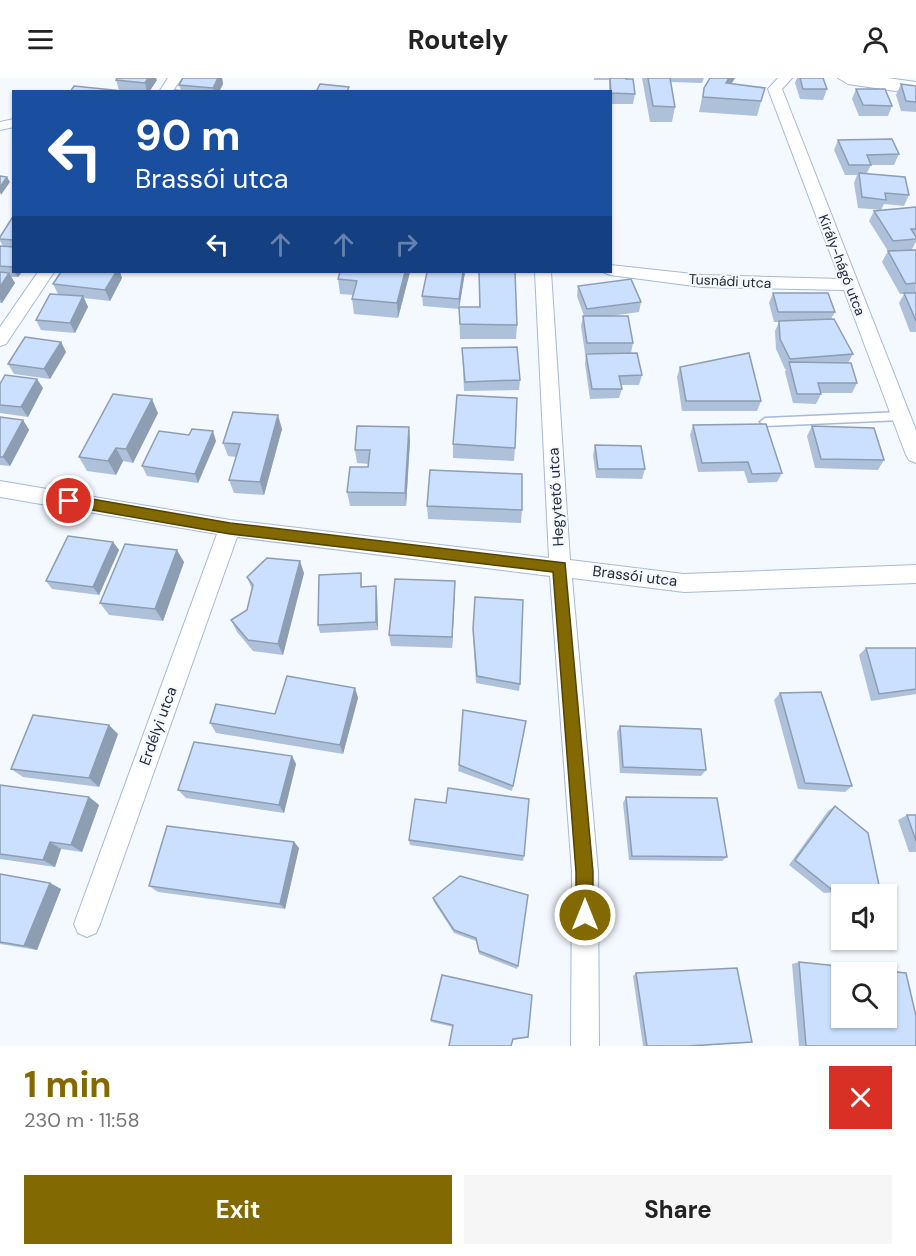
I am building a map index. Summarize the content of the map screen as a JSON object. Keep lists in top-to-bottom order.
{
  "streets": {
    "street": [
      "Király-hágó utca",
      "Tusnádi utca",
      "Hegytető utca",
      "Brassói utca",
      "Erdélyi utca"
    ]
  },
  "crossings": [
    ["Király-hágó utca", "Tusnádi utca"],
    ["Hegytető utca", "Brassói utca"],
    ["Brassói utca", "Erdélyi utca"]
  ],
  "page": {
    "header": "Routely",
    "turn": ["90 m", "Brassói utca"],
    "heading": ["1 min", "230 m · 11:58"],
    "buttons": ["Exit", "Share"]
  }
}
